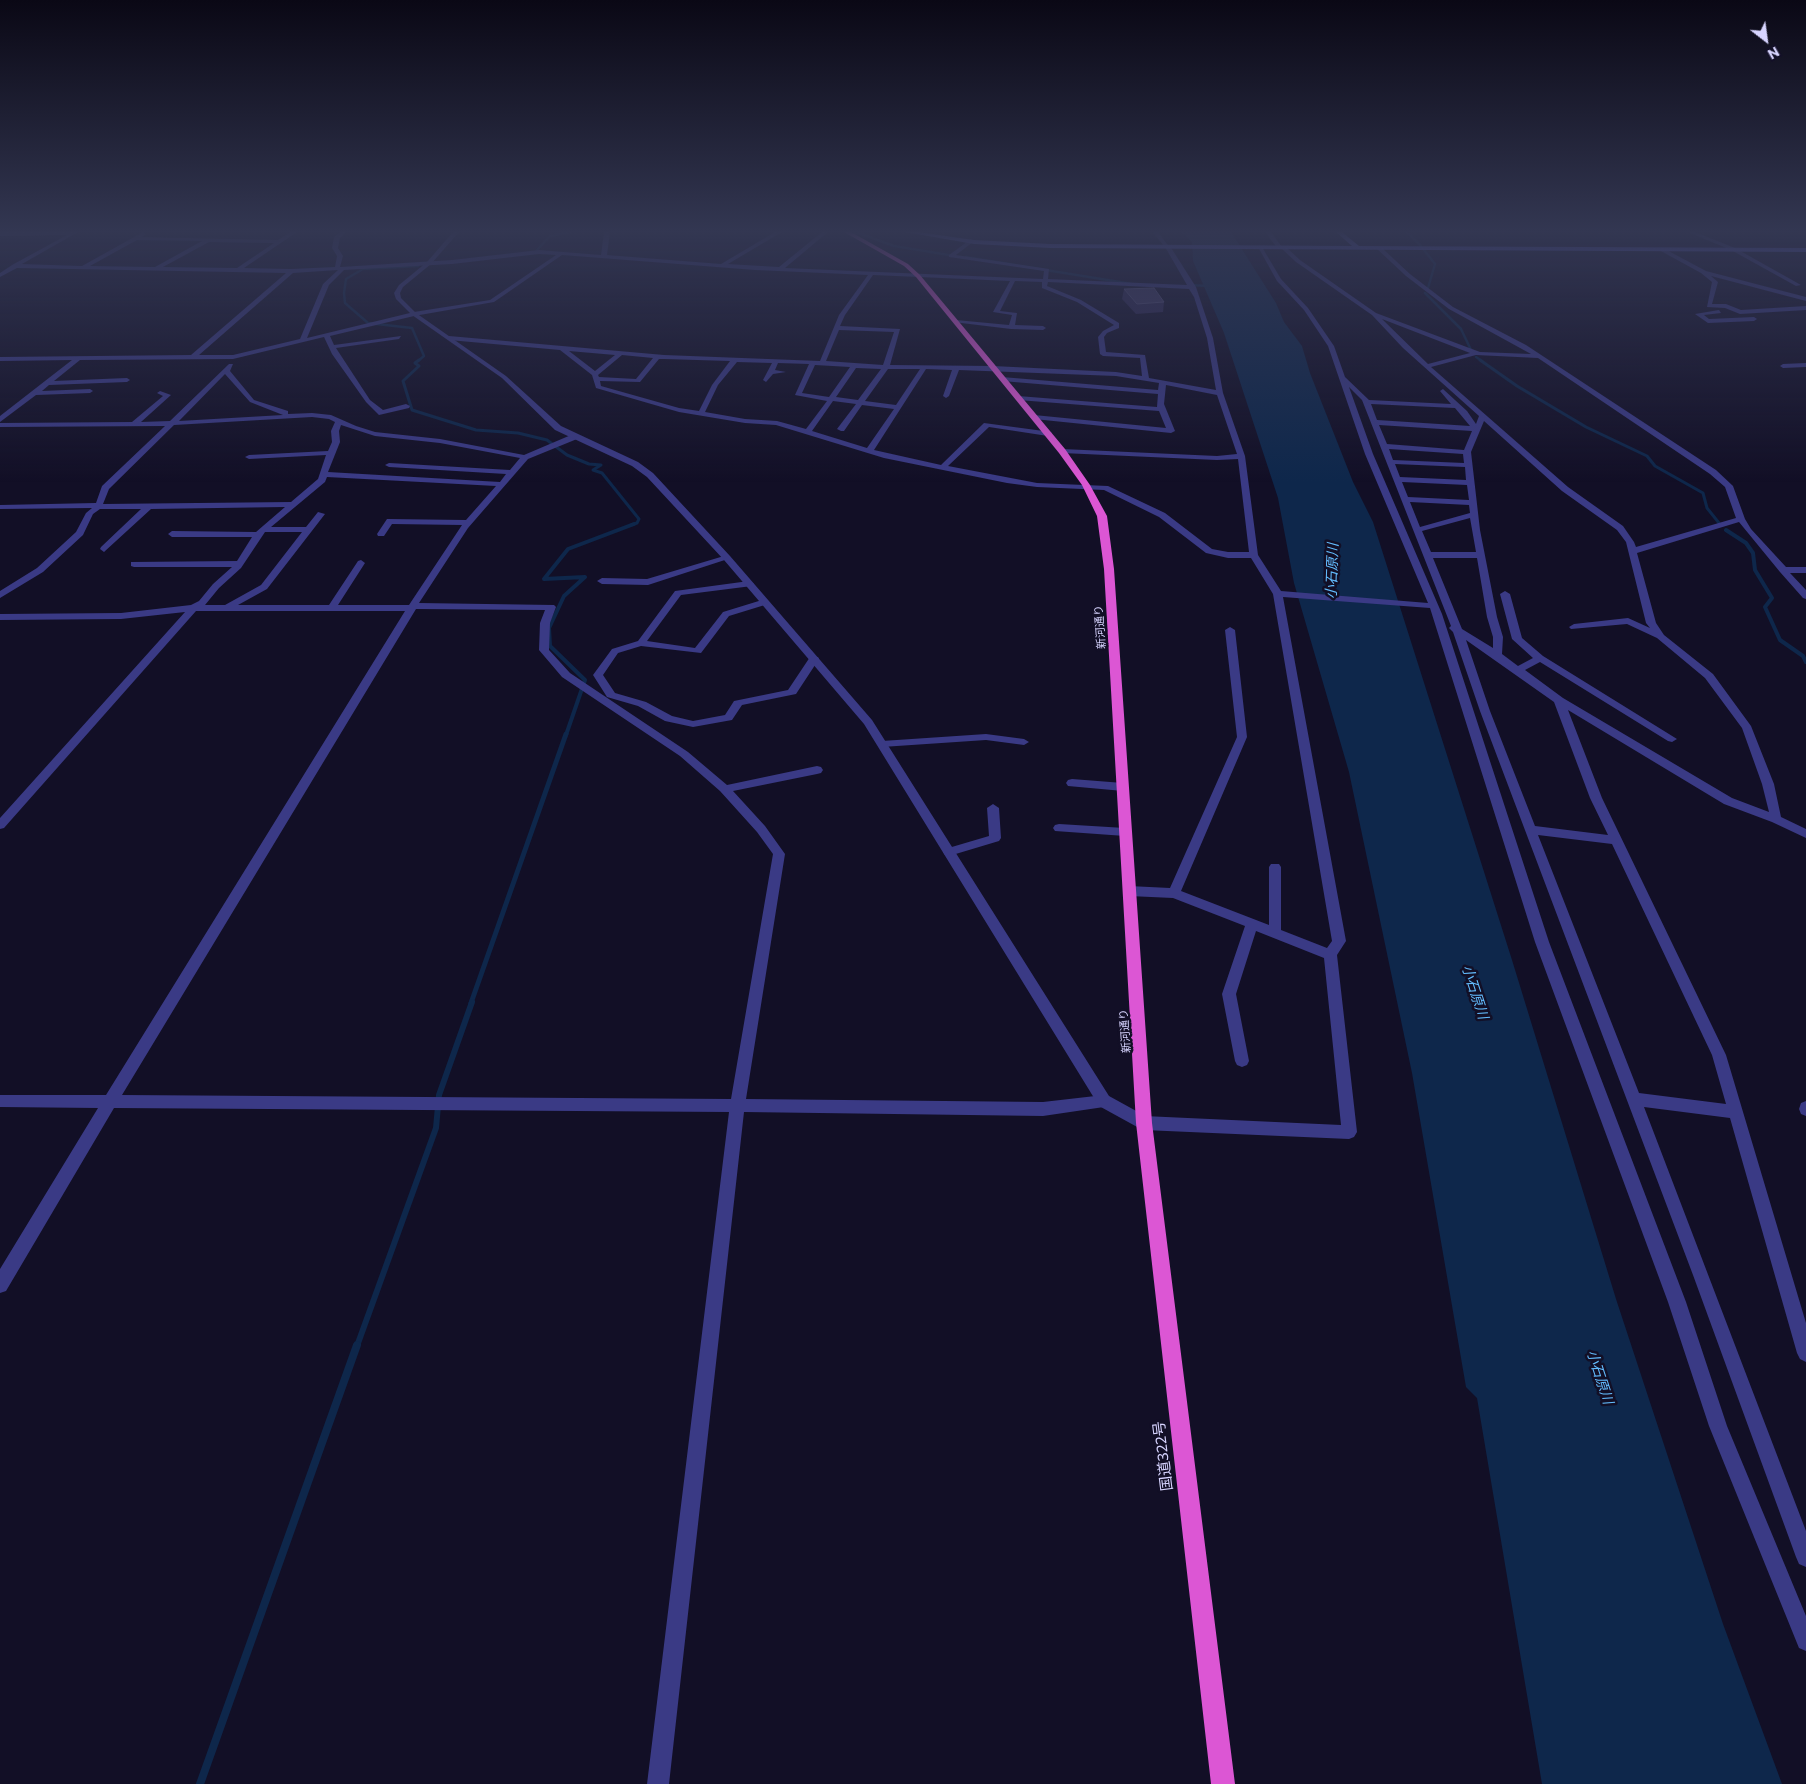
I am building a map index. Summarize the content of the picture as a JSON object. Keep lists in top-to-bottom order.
{
  "streets": {
    "highway": ["新河通り", "国道322号"]
  },
  "crossings": [
    ["新河通り", "国道322号"]
  ],
  "water": ["小石原川"],
  "north": "bottom right"
}
